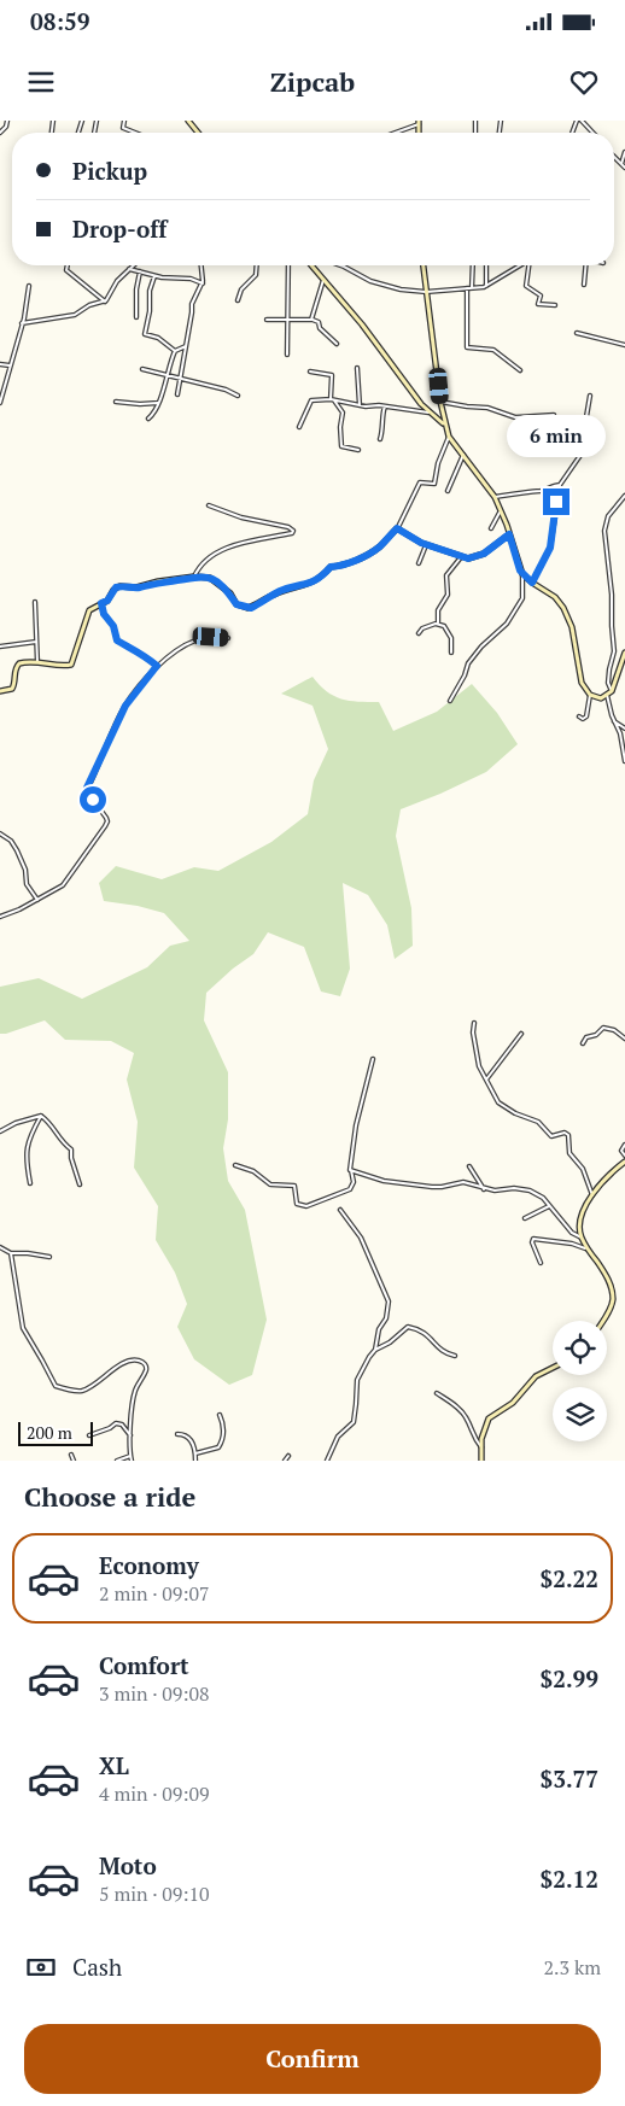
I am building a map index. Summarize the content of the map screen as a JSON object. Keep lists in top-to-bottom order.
{
  "scale_bar": "200 m",
  "page": {
    "status": "08:59",
    "header": "Zipcab",
    "banner": ["Pickup", "Drop-off"],
    "bubble": "6 min",
    "scale": "200 m",
    "heading": "Choose a ride",
    "list": [
      {
        "name": "Economy",
        "note": "2 min · 09:07",
        "value": "$2.22"
      },
      {
        "name": "Comfort",
        "note": "3 min · 09:08",
        "value": "$2.99"
      },
      {
        "name": "XL",
        "note": "4 min · 09:09",
        "value": "$3.77"
      },
      {
        "name": "Moto",
        "note": "5 min · 09:10",
        "value": "$2.12"
      }
    ],
    "pay": ["Cash", "2.3 km"],
    "buttons": "Confirm"
  }
}
